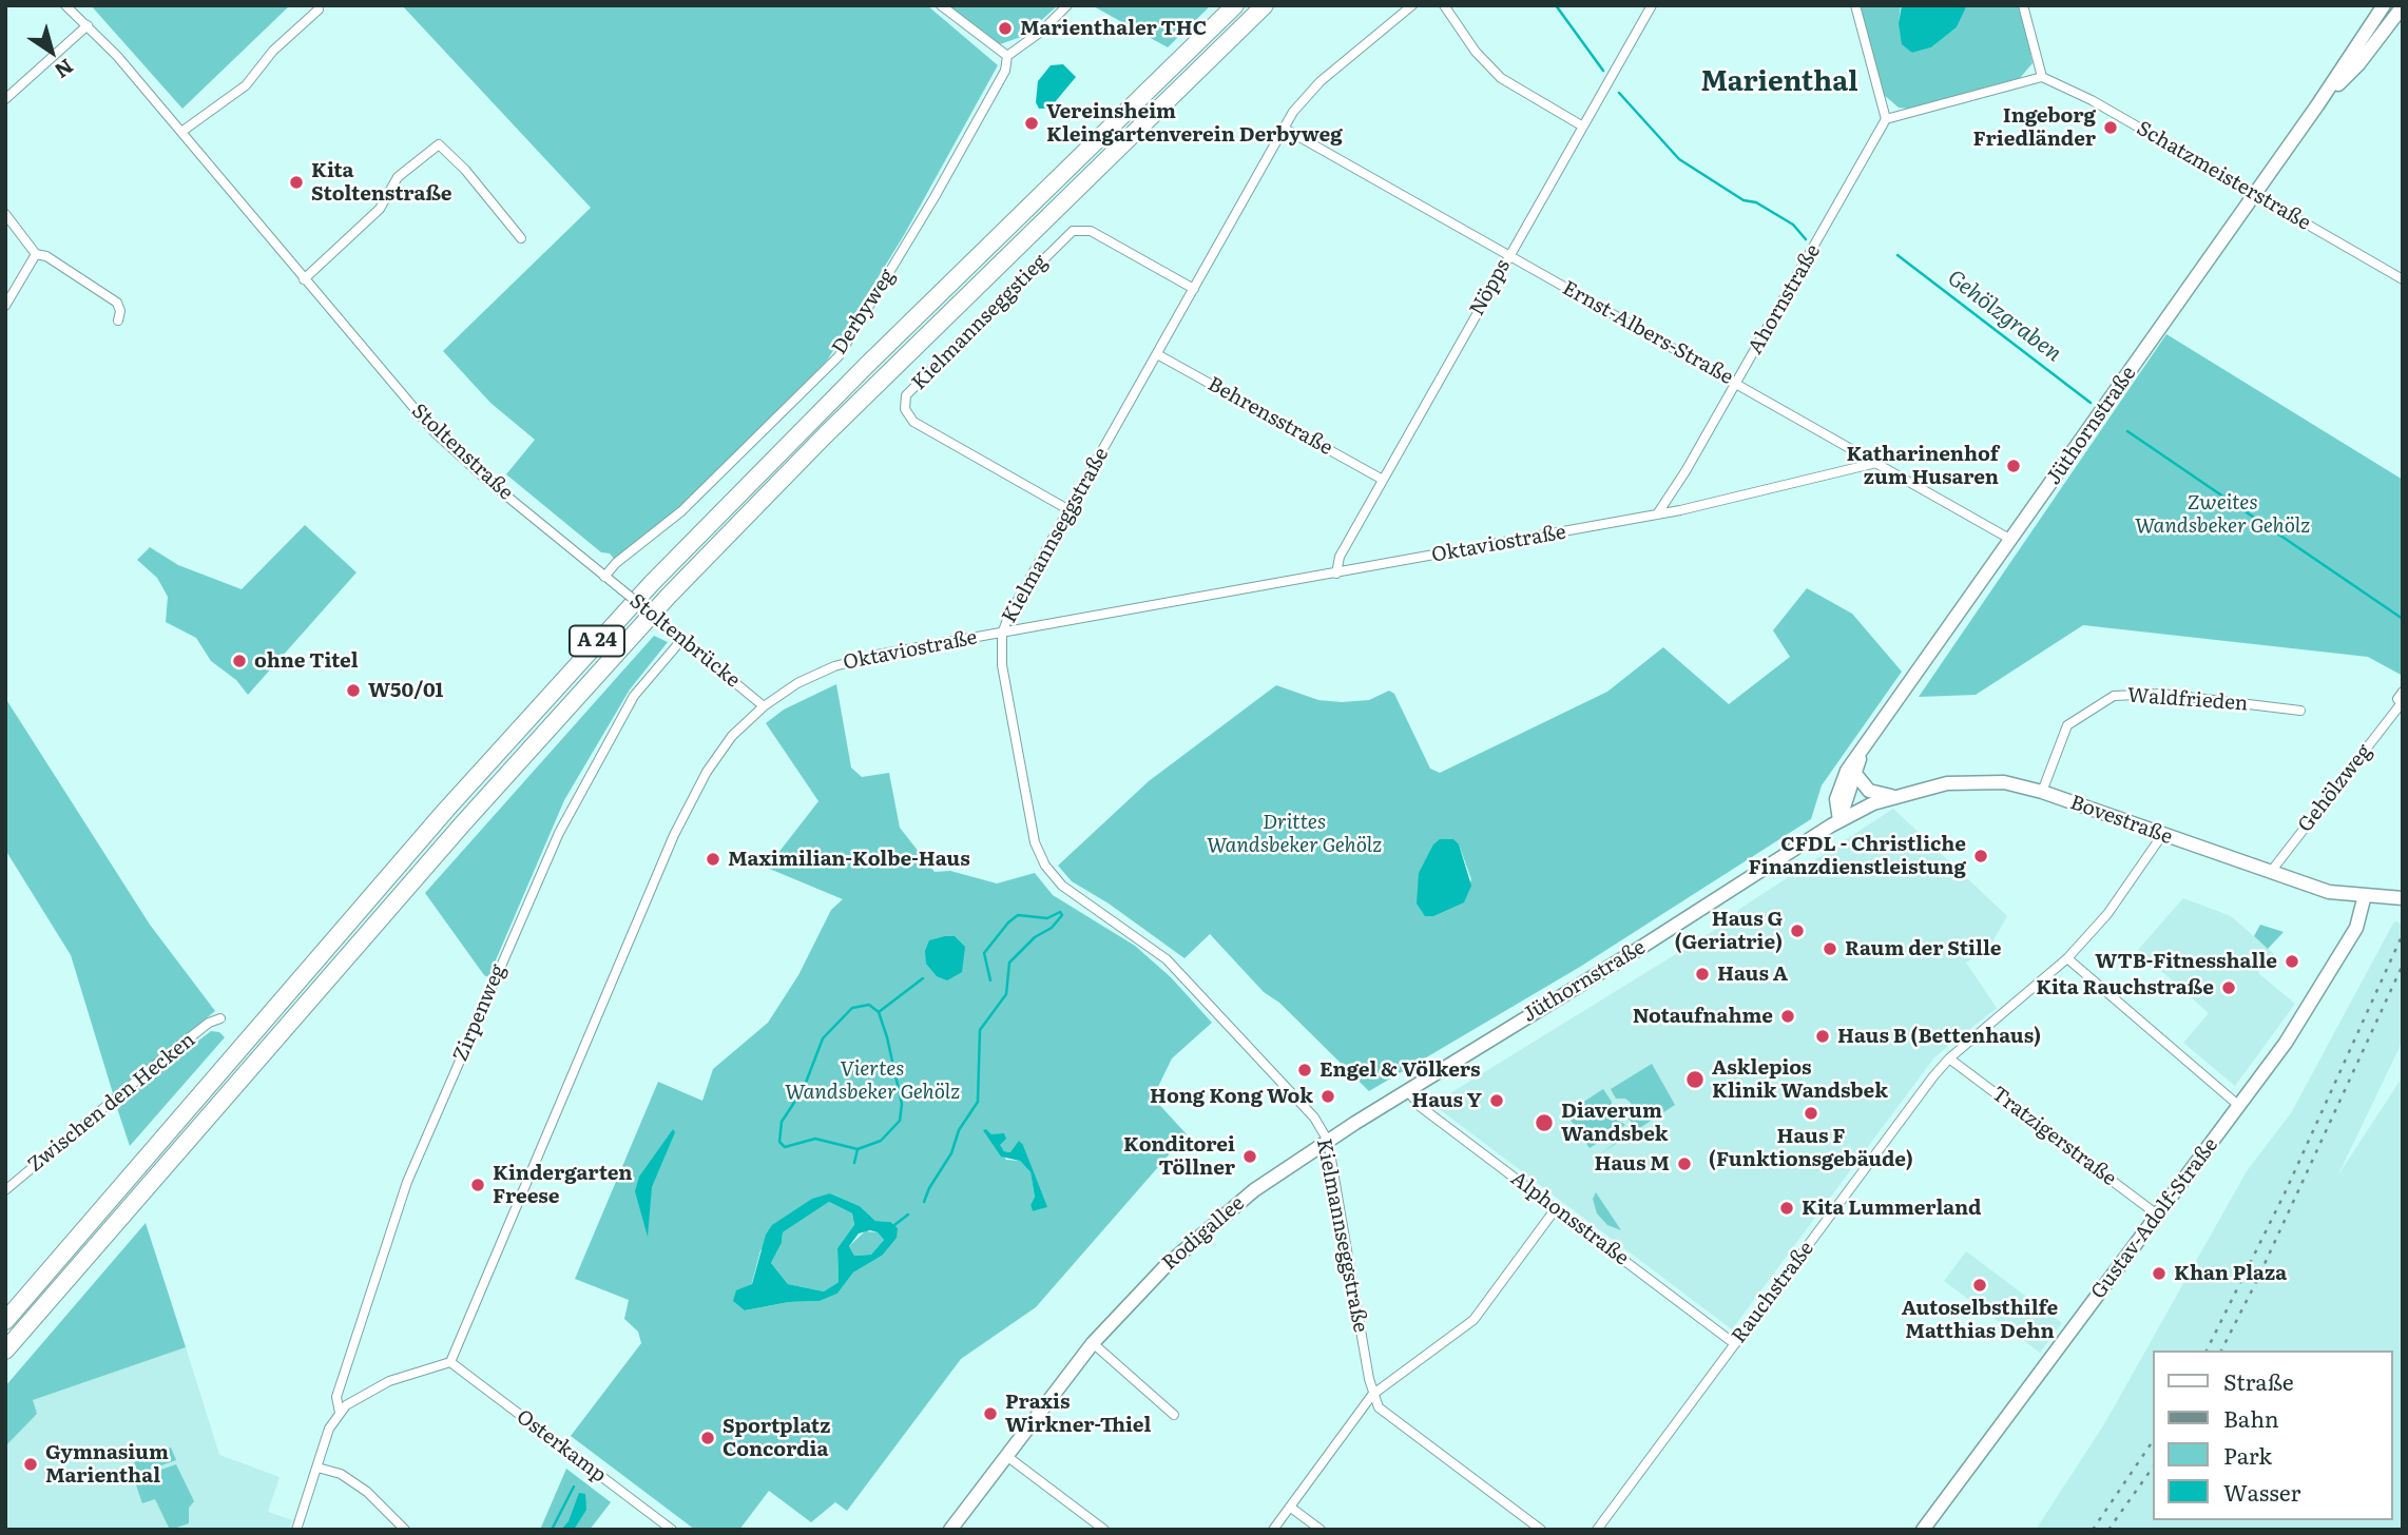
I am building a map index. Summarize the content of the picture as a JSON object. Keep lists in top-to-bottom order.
{
  "streets": {
    "highway": ["A 24"],
    "street": [
      "Schatzmeisterstraße",
      "Nöpps",
      "Ahornstraße",
      "Derbyweg",
      "Kielmannseggstieg",
      "Ernst-Albers-Straße",
      "Behrensstraße",
      "Jüthornstraße",
      "Stoltenstraße",
      "Kielmannseggstraße",
      "Oktaviostraße",
      "Stoltenbrücke",
      "Waldfrieden",
      "Gehölzweg",
      "Bovestraße",
      "Zirpenweg",
      "Zwischen den Hecken",
      "Tratzigerstraße",
      "Alphonsstraße",
      "Gustav-Adolf-Straße",
      "Rodigallee",
      "Rauchstraße",
      "Osterkamp"
    ]
  },
  "crossings": [
    ["Schatzmeisterstraße", "Jüthornstraße"],
    ["Nöpps", "Ernst-Albers-Straße"],
    ["Nöpps", "Behrensstraße"],
    ["Nöpps", "Oktaviostraße"],
    ["Ahornstraße", "Ernst-Albers-Straße"],
    ["Ahornstraße", "Oktaviostraße"],
    ["Derbyweg", "Stoltenstraße"],
    ["Derbyweg", "Stoltenbrücke"],
    ["Kielmannseggstieg", "Kielmannseggstraße"],
    ["Ernst-Albers-Straße", "Jüthornstraße"],
    ["Ernst-Albers-Straße", "Kielmannseggstraße"],
    ["Ernst-Albers-Straße", "Oktaviostraße"],
    ["Behrensstraße", "Kielmannseggstraße"],
    ["Jüthornstraße", "Kielmannseggstraße"],
    ["Jüthornstraße", "Bovestraße"],
    ["Jüthornstraße", "Alphonsstraße"],
    ["Jüthornstraße", "Rodigallee"],
    ["Stoltenstraße", "Stoltenbrücke"],
    ["Kielmannseggstraße", "Oktaviostraße"],
    ["Kielmannseggstraße", "Rodigallee"],
    ["Oktaviostraße", "Stoltenbrücke"],
    ["Oktaviostraße", "Osterkamp"],
    ["Stoltenbrücke", "Zirpenweg"],
    ["Waldfrieden", "Bovestraße"],
    ["Gehölzweg", "Bovestraße"],
    ["Bovestraße", "Gustav-Adolf-Straße"],
    ["Bovestraße", "Rauchstraße"],
    ["Tratzigerstraße", "Gustav-Adolf-Straße"],
    ["Tratzigerstraße", "Rauchstraße"],
    ["Alphonsstraße", "Rauchstraße"]
  ],
  "districts": ["Marienthal"],
  "water": ["Gehölzgraben"],
  "parks": ["Zweites Wandsbeker Gehölz", "Drittes Wandsbeker Gehölz", "Viertes Wandsbeker Gehölz"],
  "places": [
    "Marienthaler THC",
    "Vereinsheim Kleingartenverein Derbyweg",
    "Ingeborg Friedländer",
    "Kita Stoltenstraße",
    "Katharinenhof zum Husaren",
    "ohne Titel",
    "W50/01",
    "CFDL - Christliche Finanzdienstleistung",
    "Maximilian-Kolbe-Haus",
    "Haus G (Geriatrie)",
    "Raum der Stille",
    "WTB-Fitnesshalle",
    "Haus A",
    "Kita Rauchstraße",
    "Notaufnahme",
    "Haus B (Bettenhaus)",
    "Engel & Völkers",
    "Asklepios Klinik Wandsbek",
    "Hong Kong Wok",
    "Haus Y",
    "Haus F (Funktionsgebäude)",
    "Diaverum Wandsbek",
    "Konditorei Töllner",
    "Haus M",
    "Kindergarten Freese",
    "Kita Lummerland",
    "Khan Plaza",
    "Autoselbsthilfe Matthias Dehn",
    "Praxis Wirkner-Thiel",
    "Sportplatz Concordia",
    "Gymnasium Marienthal"
  ],
  "legend": [
    "Straße",
    "Bahn",
    "Park",
    "Wasser"
  ],
  "north": "bottom right"
}
